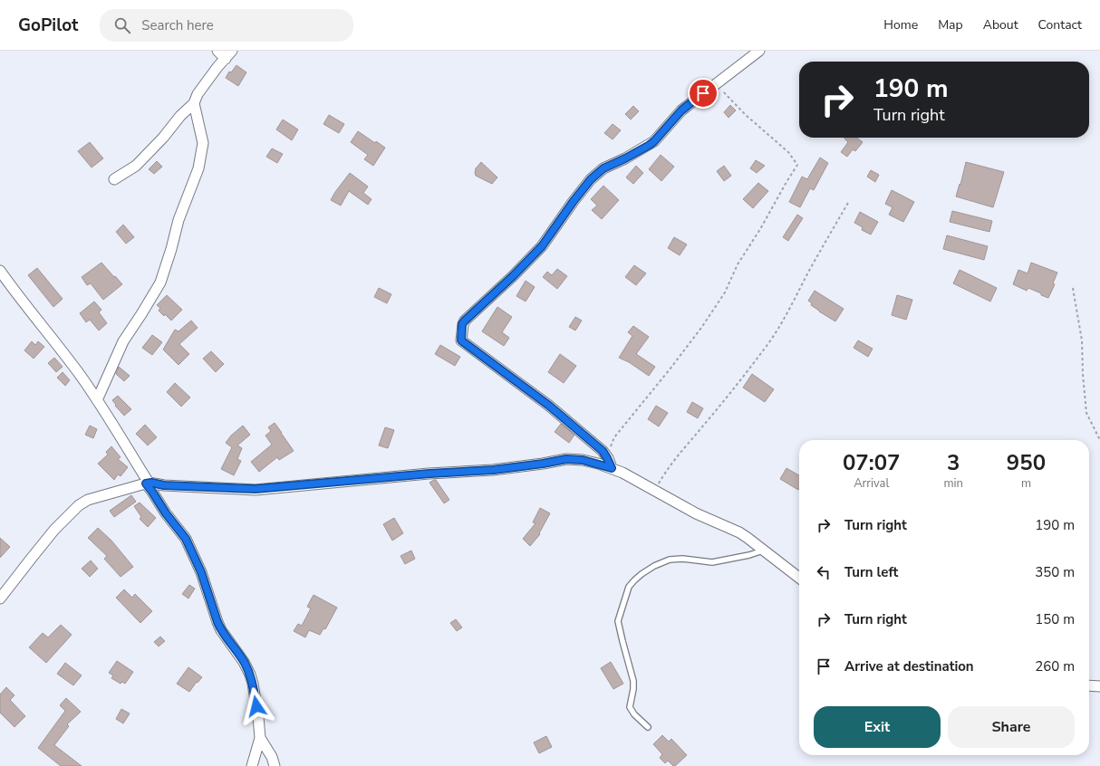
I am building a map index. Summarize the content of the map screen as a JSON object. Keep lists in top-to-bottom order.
{
  "page": {
    "header": "GoPilot",
    "search": "Search here",
    "nav": [
      "Home",
      "Map",
      "About",
      "Contact"
    ],
    "turn": ["190 m", "Turn right"],
    "eta": [
      "07:07",
      "Arrival",
      "3",
      "min",
      "950",
      "m"
    ],
    "list": [
      {
        "name": "Turn right",
        "value": "190 m"
      },
      {
        "name": "Turn left",
        "value": "350 m"
      },
      {
        "name": "Turn right",
        "value": "150 m"
      },
      {
        "name": "Arrive at destination",
        "value": "260 m"
      }
    ],
    "buttons": ["Exit", "Share"]
  }
}
